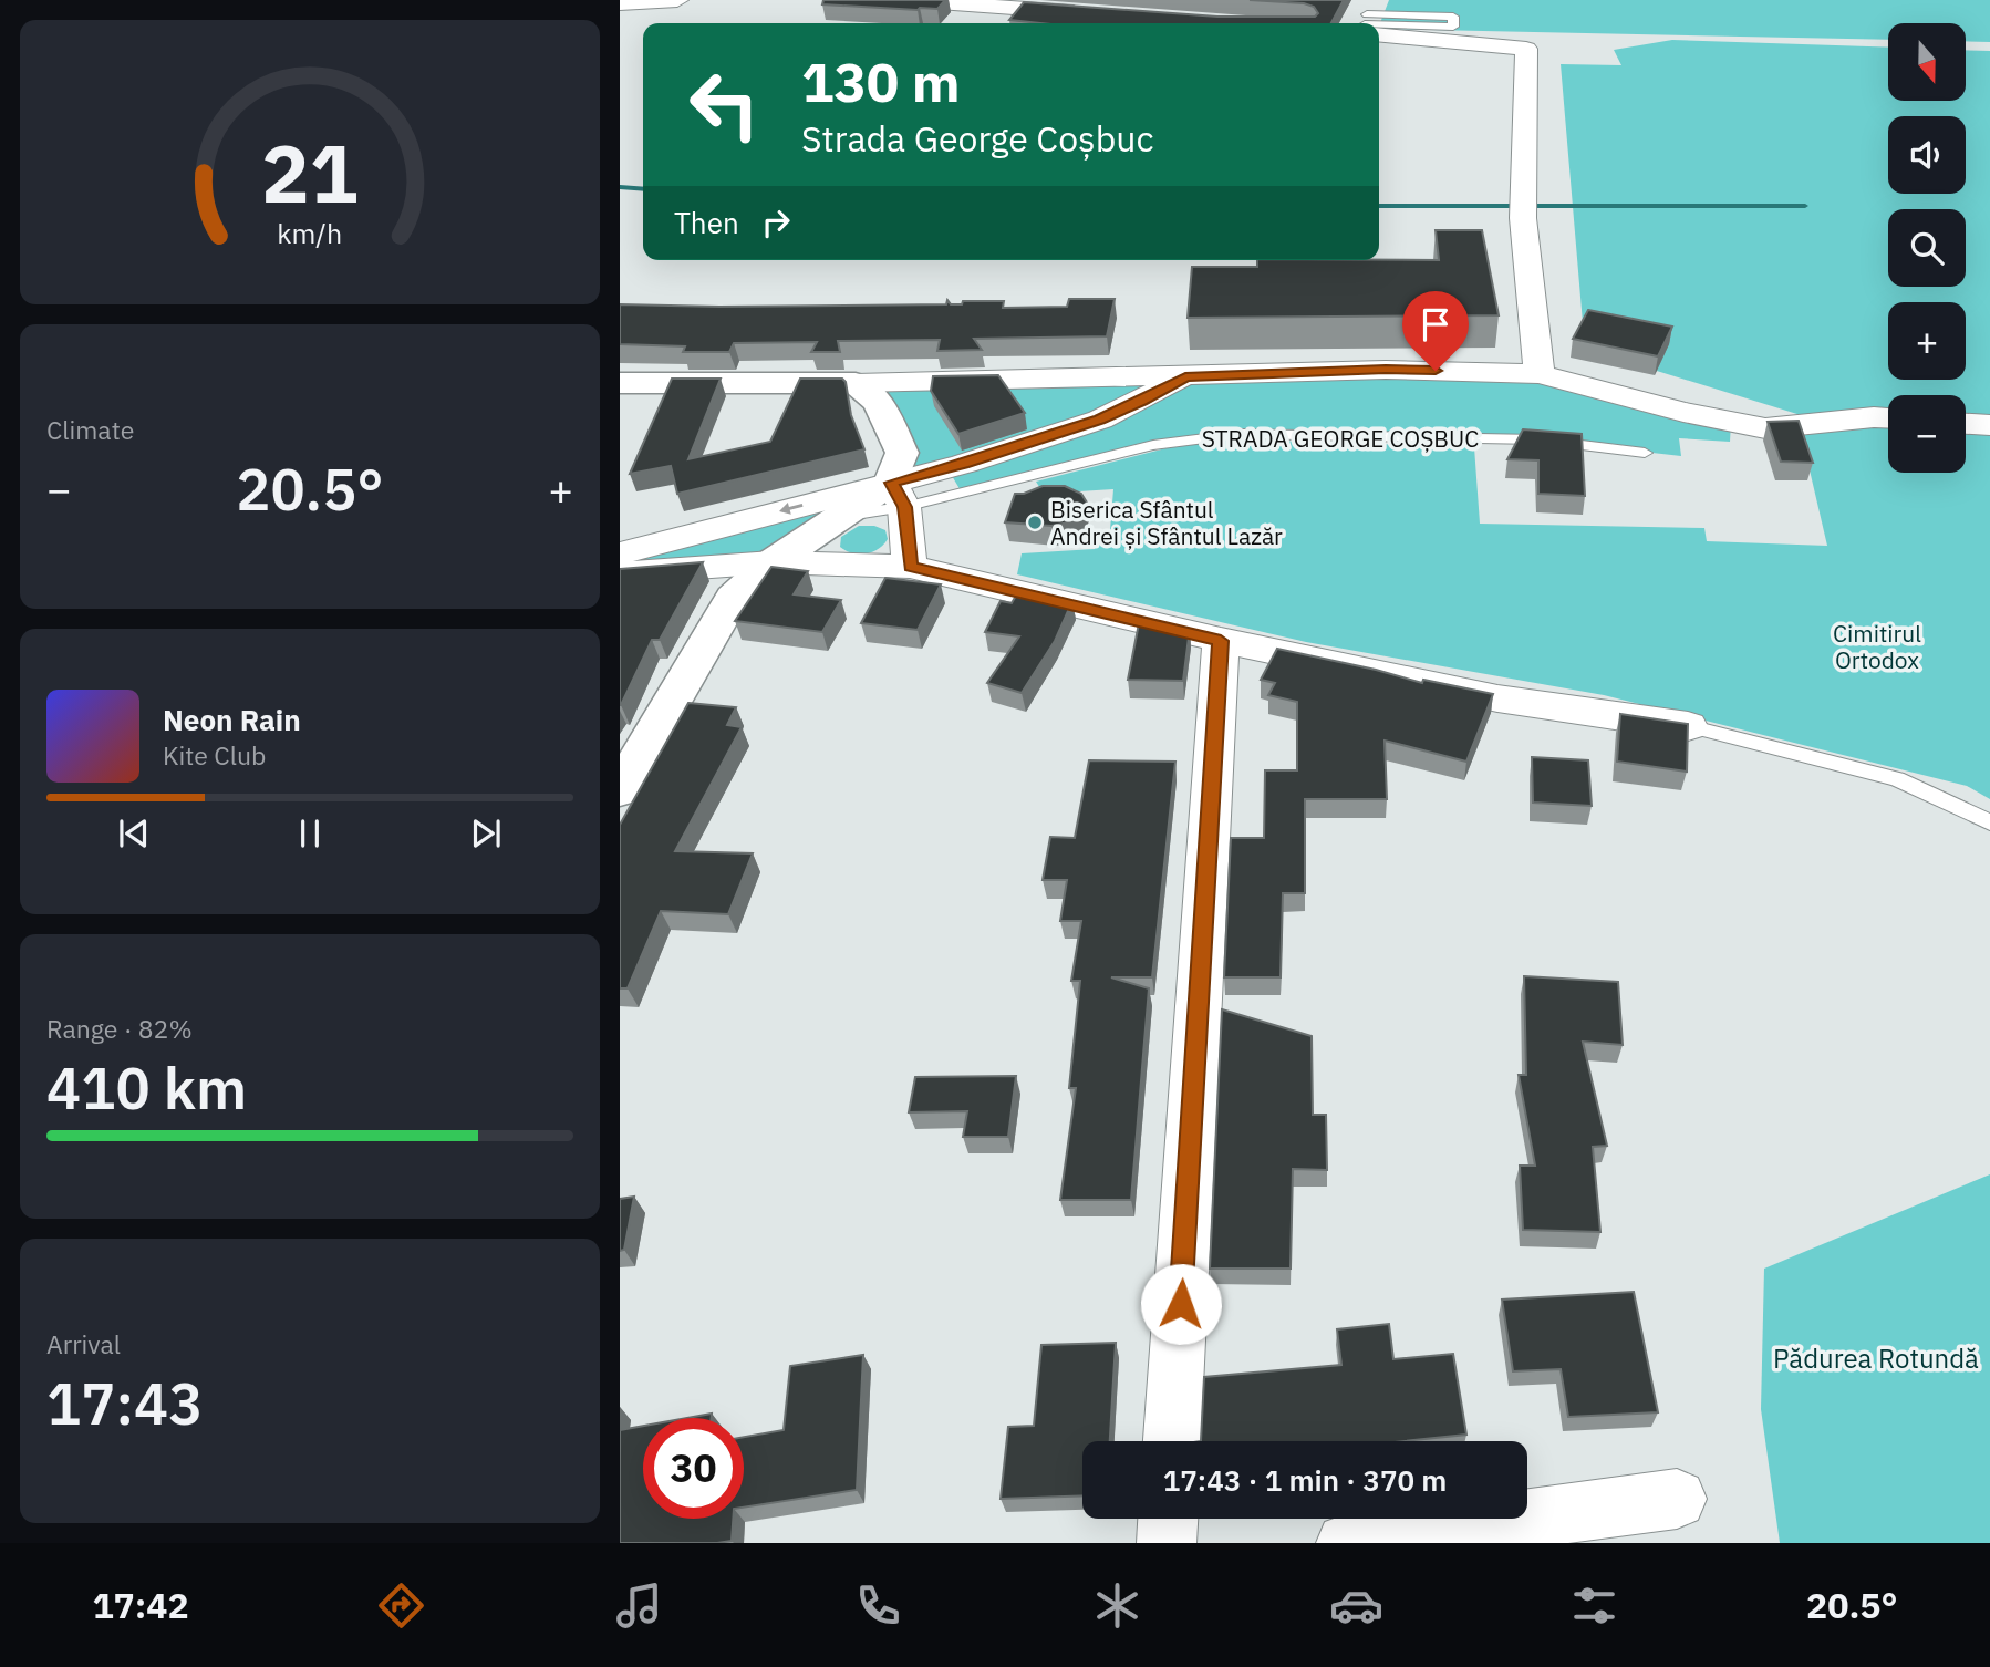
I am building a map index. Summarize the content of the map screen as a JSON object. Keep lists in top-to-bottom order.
{
  "streets": {
    "street": ["STRADA GEORGE COȘBUC"]
  },
  "parks": ["Cimitirul Ortodox", "Pădurea Rotundă"],
  "places": ["Biserica Sfântul Andrei și Sfântul Lazăr"],
  "north": "bottom",
  "page": {
    "map_buttons": ["+", "−"],
    "turn": ["130 m", "Strada George Coșbuc"],
    "then": "Then",
    "tile": [
      "Climate",
      ["Range · 82%", "410 km"],
      ["Arrival", "17:43"]
    ],
    "heat": ["−", "20.5°", "+"],
    "song": ["Neon Rain", "Kite Club"],
    "limit": "30",
    "trip": "17:43 · 1 min · 370 m",
    "tabs": ["17:42", "20.5°"],
    "gauge": ["21", "km/h"]
  }
}
